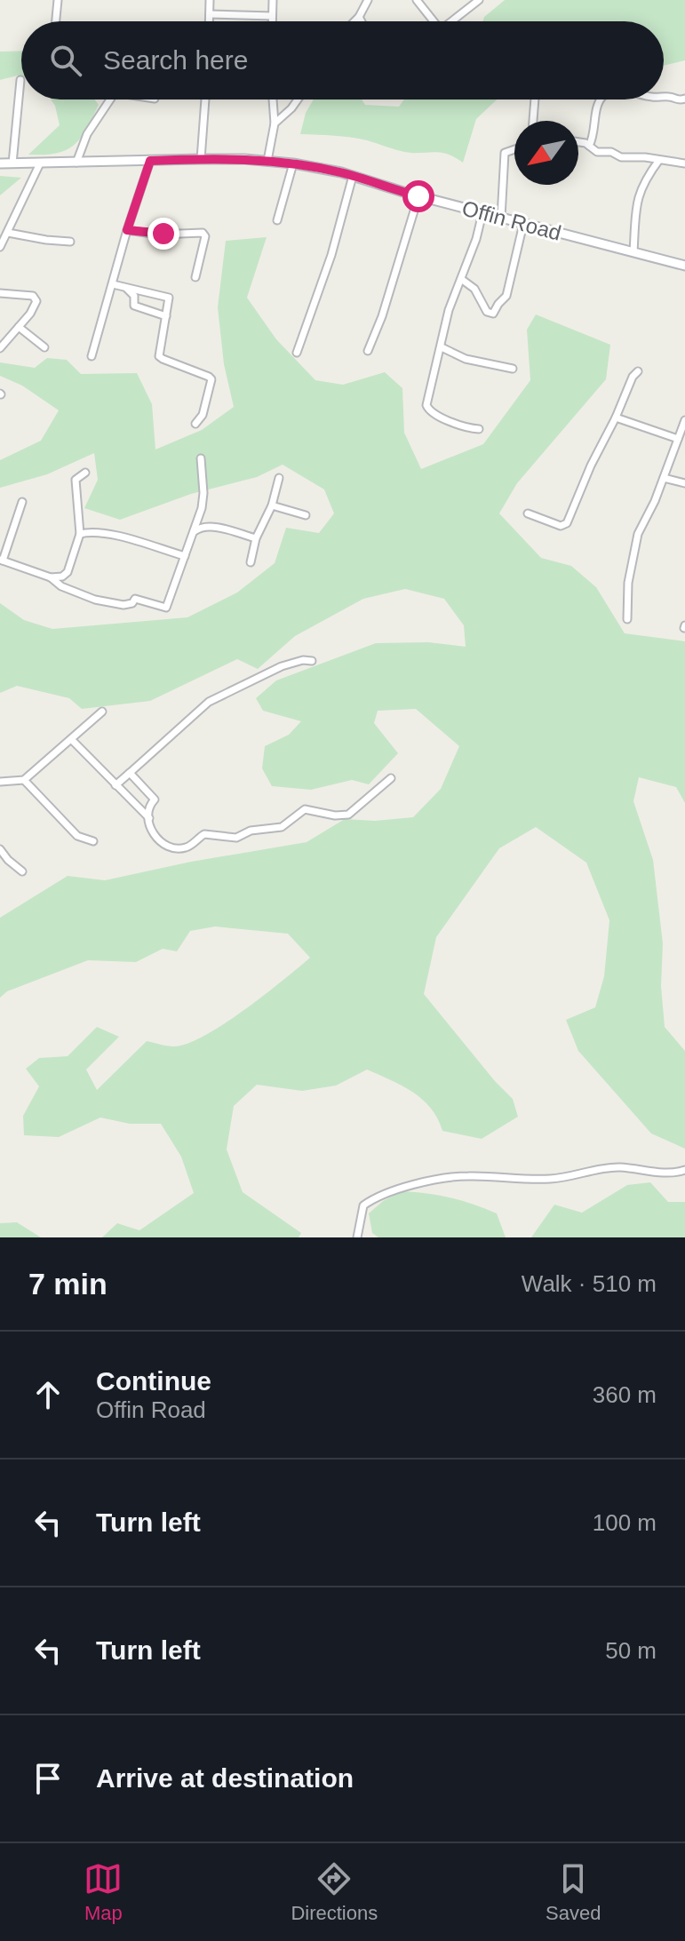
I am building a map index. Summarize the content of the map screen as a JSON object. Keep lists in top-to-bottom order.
{
  "streets": {
    "street": ["Offin Road"]
  },
  "north": "bottom left",
  "page": {
    "search": "Search here",
    "heading": ["7 min", "Walk · 510 m"],
    "list": [
      ["Continue", "Offin Road", "360 m"],
      ["Turn left", "100 m"],
      ["Turn left", "50 m"],
      "Arrive at destination"
    ],
    "nav": ["Map", "Directions", "Saved"]
  }
}
